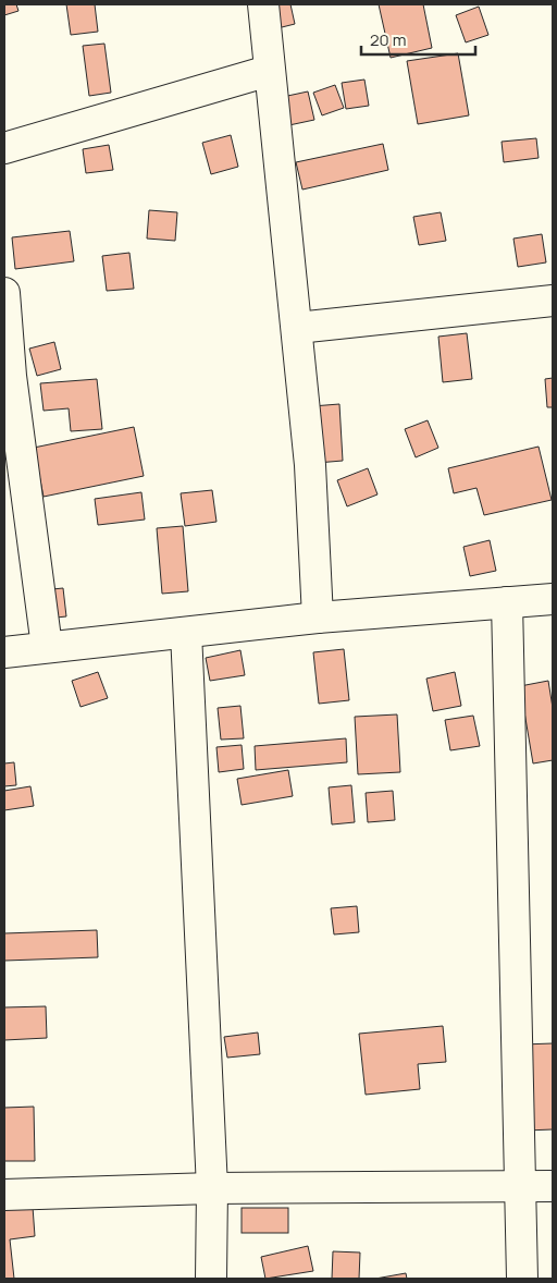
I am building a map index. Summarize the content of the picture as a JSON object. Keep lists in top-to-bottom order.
{
  "scale_bar": "20 m"
}
